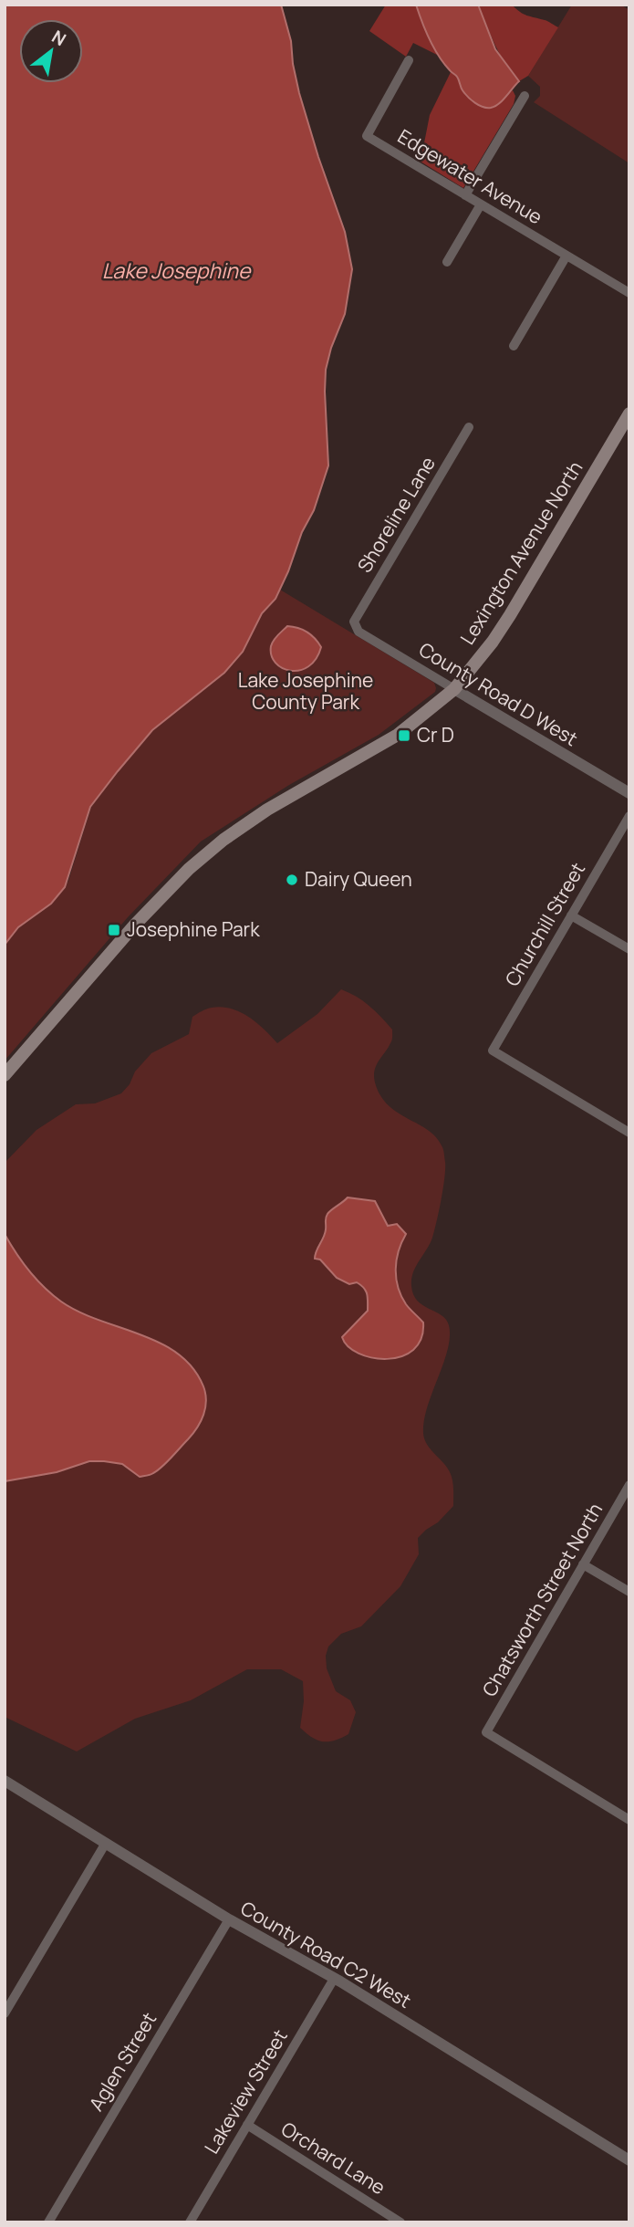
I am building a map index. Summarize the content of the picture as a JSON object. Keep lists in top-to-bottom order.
{
  "streets": {
    "main road": ["Lexington Avenue North"],
    "street": [
      "Edgewater Avenue",
      "Shoreline Lane",
      "County Road D West",
      "Churchill Street",
      "Chatsworth Street North",
      "County Road C2 West",
      "Aglen Street",
      "Lakeview Street",
      "Orchard Lane"
    ]
  },
  "crossings": [
    ["Shoreline Lane", "County Road D West"],
    ["Lexington Avenue North", "County Road D West"],
    ["County Road C2 West", "Aglen Street"],
    ["County Road C2 West", "Lakeview Street"],
    ["Lakeview Street", "Orchard Lane"]
  ],
  "water": ["Lake Josephine"],
  "parks": ["Lake Josephine County Park"],
  "places": {
    "transit": ["Cr D", "Josephine Park"],
    "other": ["Dairy Queen"]
  },
  "north": "top right"
}
